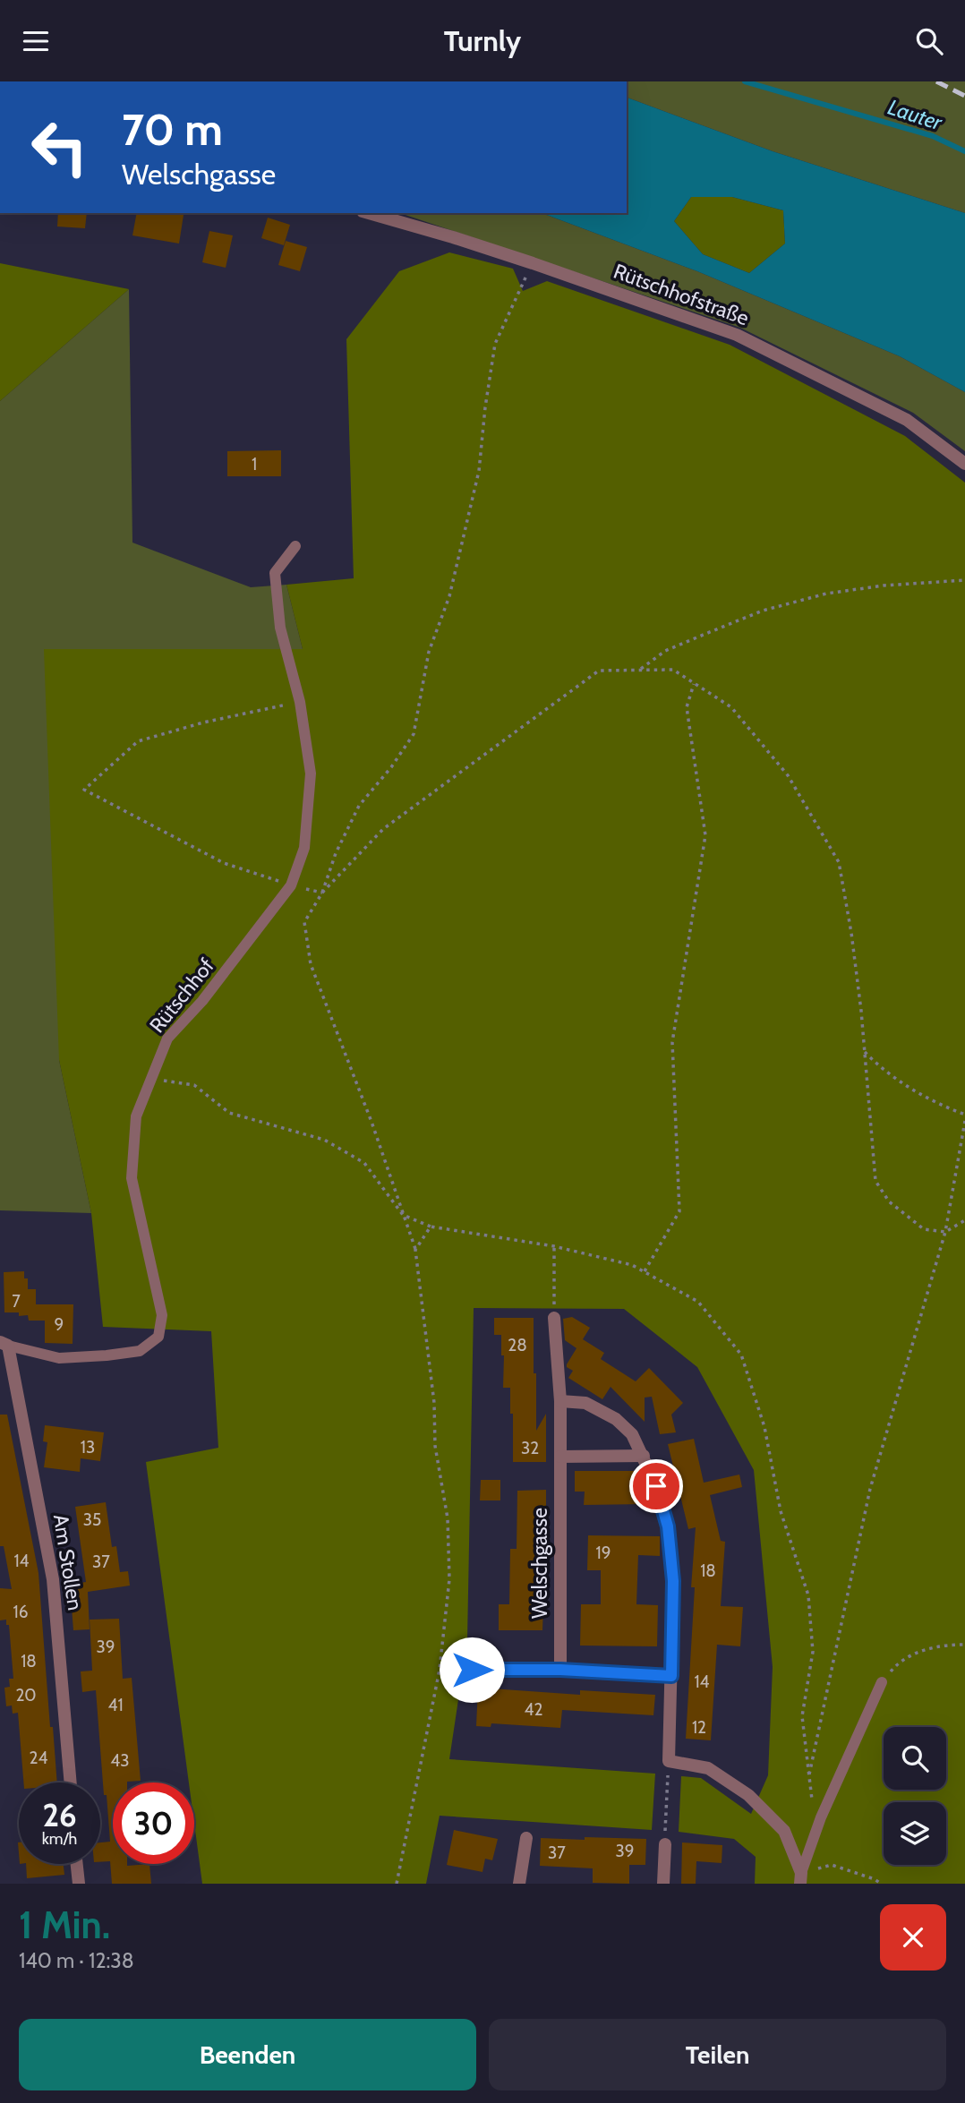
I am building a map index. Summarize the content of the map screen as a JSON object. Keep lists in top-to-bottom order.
{
  "streets": {
    "street": ["Rütschhofstraße", "Am Stollen", "Welschgasse"],
    "lane": ["Rütschhof"]
  },
  "crossings": [
    ["Rütschhof", "Am Stollen"]
  ],
  "water": ["Lauter"],
  "house_numbers": [
    "1",
    "7",
    "9",
    "28",
    "13",
    "32",
    "35",
    "19",
    "14",
    "37",
    "18",
    "16",
    "39",
    "18",
    "14",
    "20",
    "41",
    "42",
    "12",
    "24",
    "43",
    "39",
    "37"
  ],
  "page": {
    "header": "Turnly",
    "turn": ["70 m", "Welschgasse"],
    "speed": "26 km/h",
    "limit": "30",
    "heading": ["1 Min.", "140 m · 12:38"],
    "buttons": ["Beenden", "Teilen"]
  }
}
